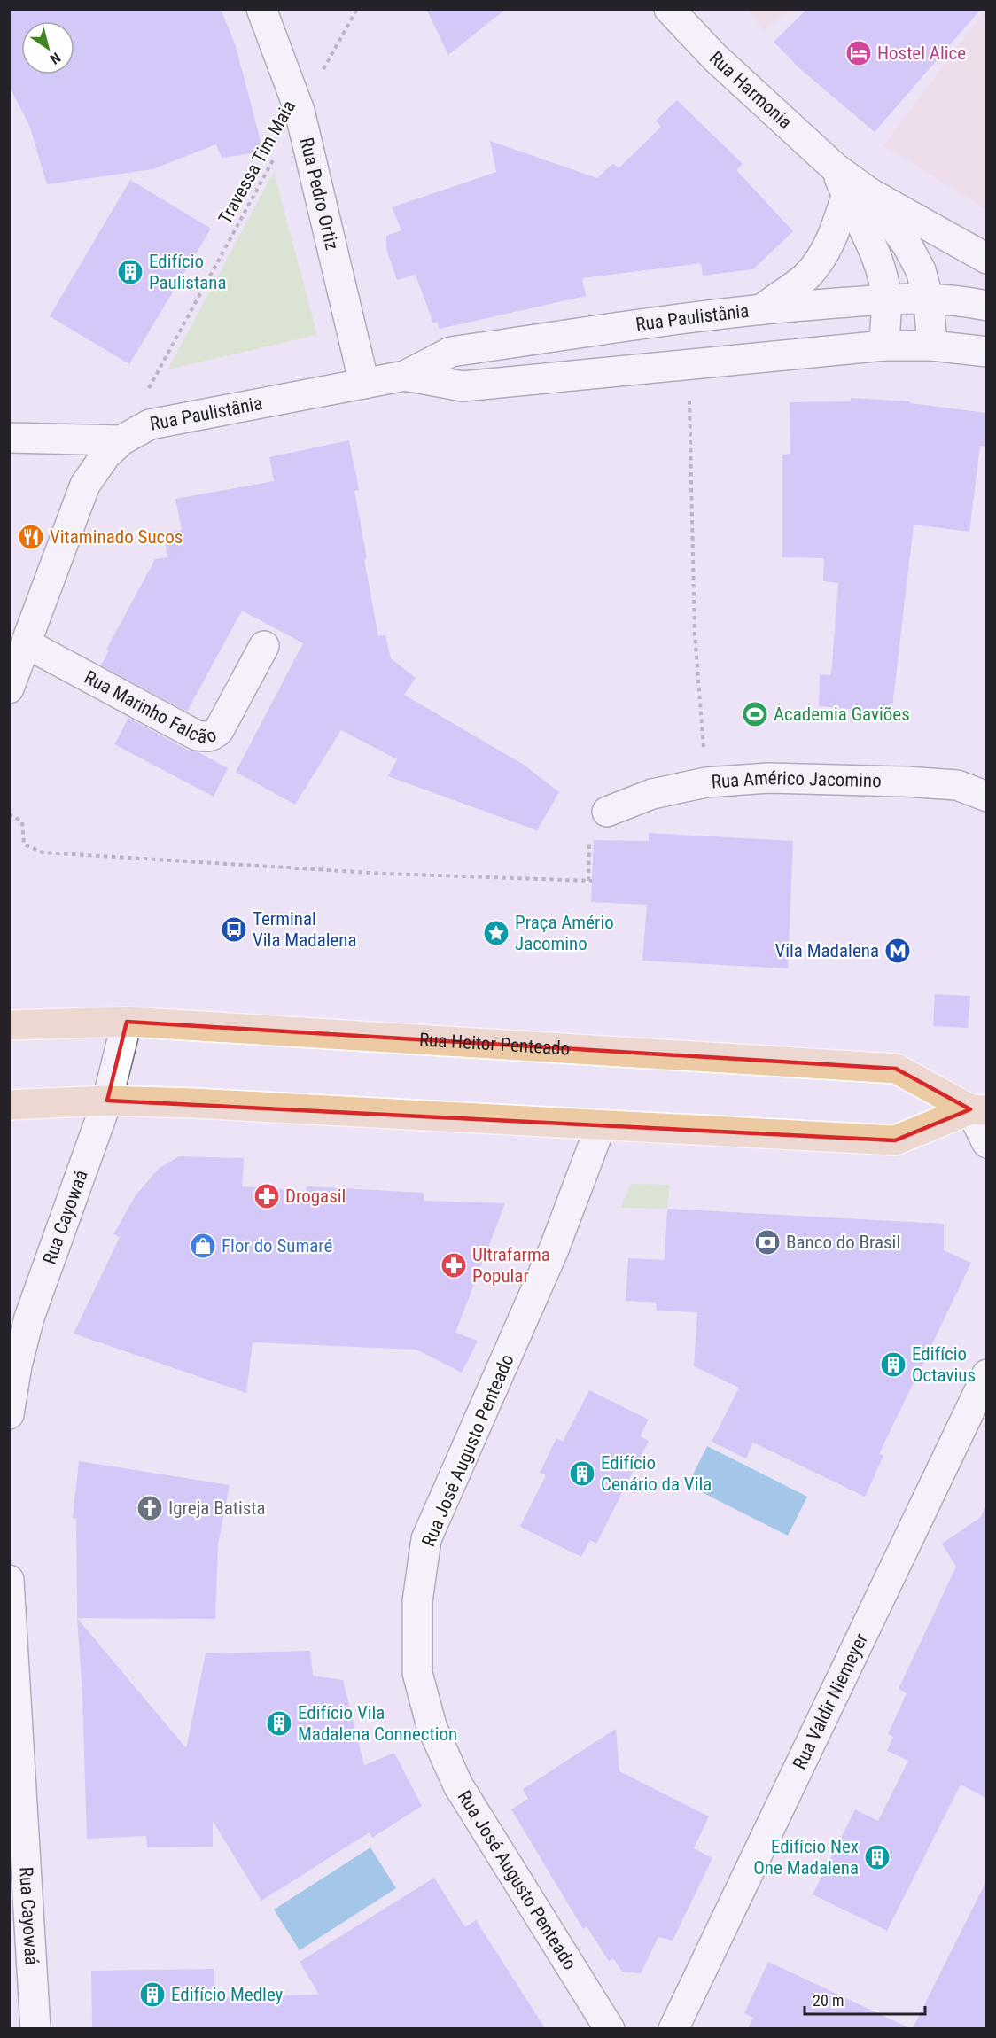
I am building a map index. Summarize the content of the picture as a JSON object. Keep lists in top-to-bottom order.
{
  "streets": {
    "main road": ["Rua Heitor Penteado"],
    "street": [
      "Rua Harmonia",
      "Rua Pedro Ortiz",
      "Rua Paulistânia",
      "Rua Marinho Falcão",
      "Rua Américo Jacomino",
      "Rua Cayowaá",
      "Rua José Augusto Penteado",
      "Rua Valdir Niemeyer"
    ],
    "path": ["Travessa Tim Maia"]
  },
  "crossings": [
    ["Rua Harmonia", "Rua Paulistânia"],
    ["Travessa Tim Maia", "Rua Pedro Ortiz"],
    ["Travessa Tim Maia", "Rua Paulistânia"],
    ["Rua Pedro Ortiz", "Rua Paulistânia"],
    ["Rua Heitor Penteado", "Rua Cayowaá"]
  ],
  "places": {
    "hotel": ["Hostel Alice"],
    "building": [
      "Edifício Paulistana",
      "Edifício Octavius",
      "Edifício Cenário da Vila",
      "Edifício Vila Madalena Connection",
      "Edifício Nex One Madalena",
      "Edifício Medley"
    ],
    "restaurant": ["Vitaminado Sucos"],
    "sports": ["Academia Gaviões"],
    "bus stop": ["Terminal Vila Madalena"],
    "place": ["Praça Amério Jacomino"],
    "metro station": ["Vila Madalena"],
    "pharmacy": ["Drogasil", "Ultrafarma Popular"],
    "bank": ["Banco do Brasil"],
    "shop": ["Flor do Sumaré"],
    "church": ["Igreja Batista"]
  },
  "scale_bar": "20 m",
  "north": "bottom right"
}
